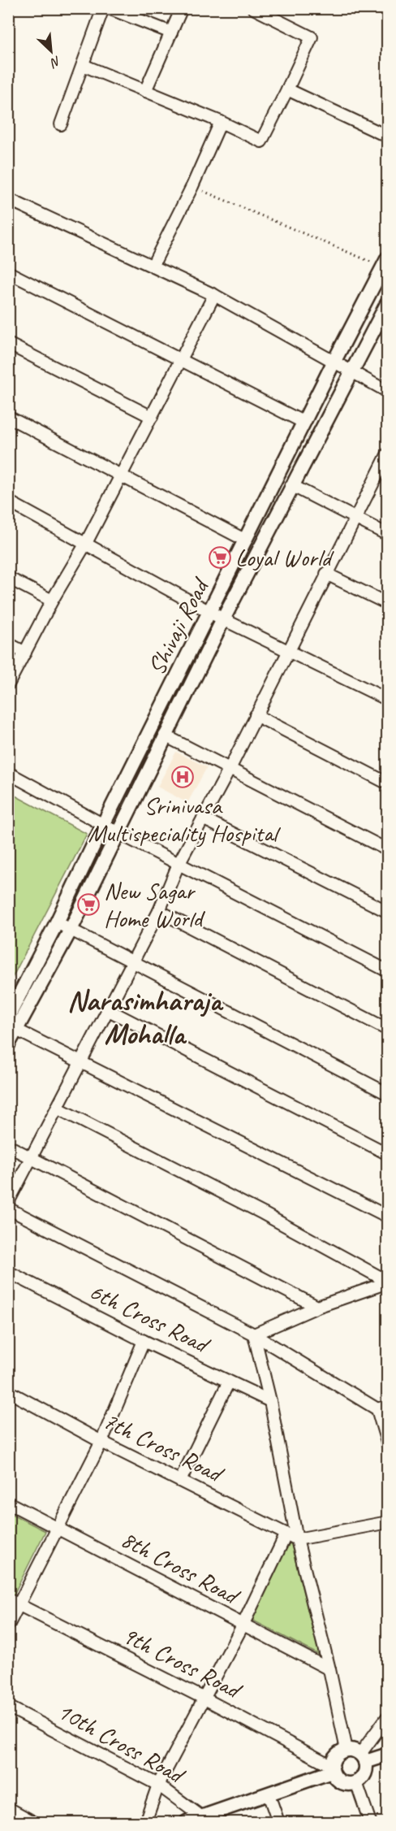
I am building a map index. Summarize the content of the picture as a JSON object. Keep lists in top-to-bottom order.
{
  "streets": {
    "street": [
      "Shivaji Road",
      "6th Cross Road",
      "7th Cross Road",
      "8th Cross Road",
      "9th Cross Road",
      "10th Cross Road"
    ]
  },
  "districts": ["Narasimharaja Mohalla"],
  "places": {
    "supermarket": ["Loyal World", "New Sagar Home World"],
    "hospital": ["Srinivasa Multispeciality Hospital"]
  },
  "north": "bottom right"
}
